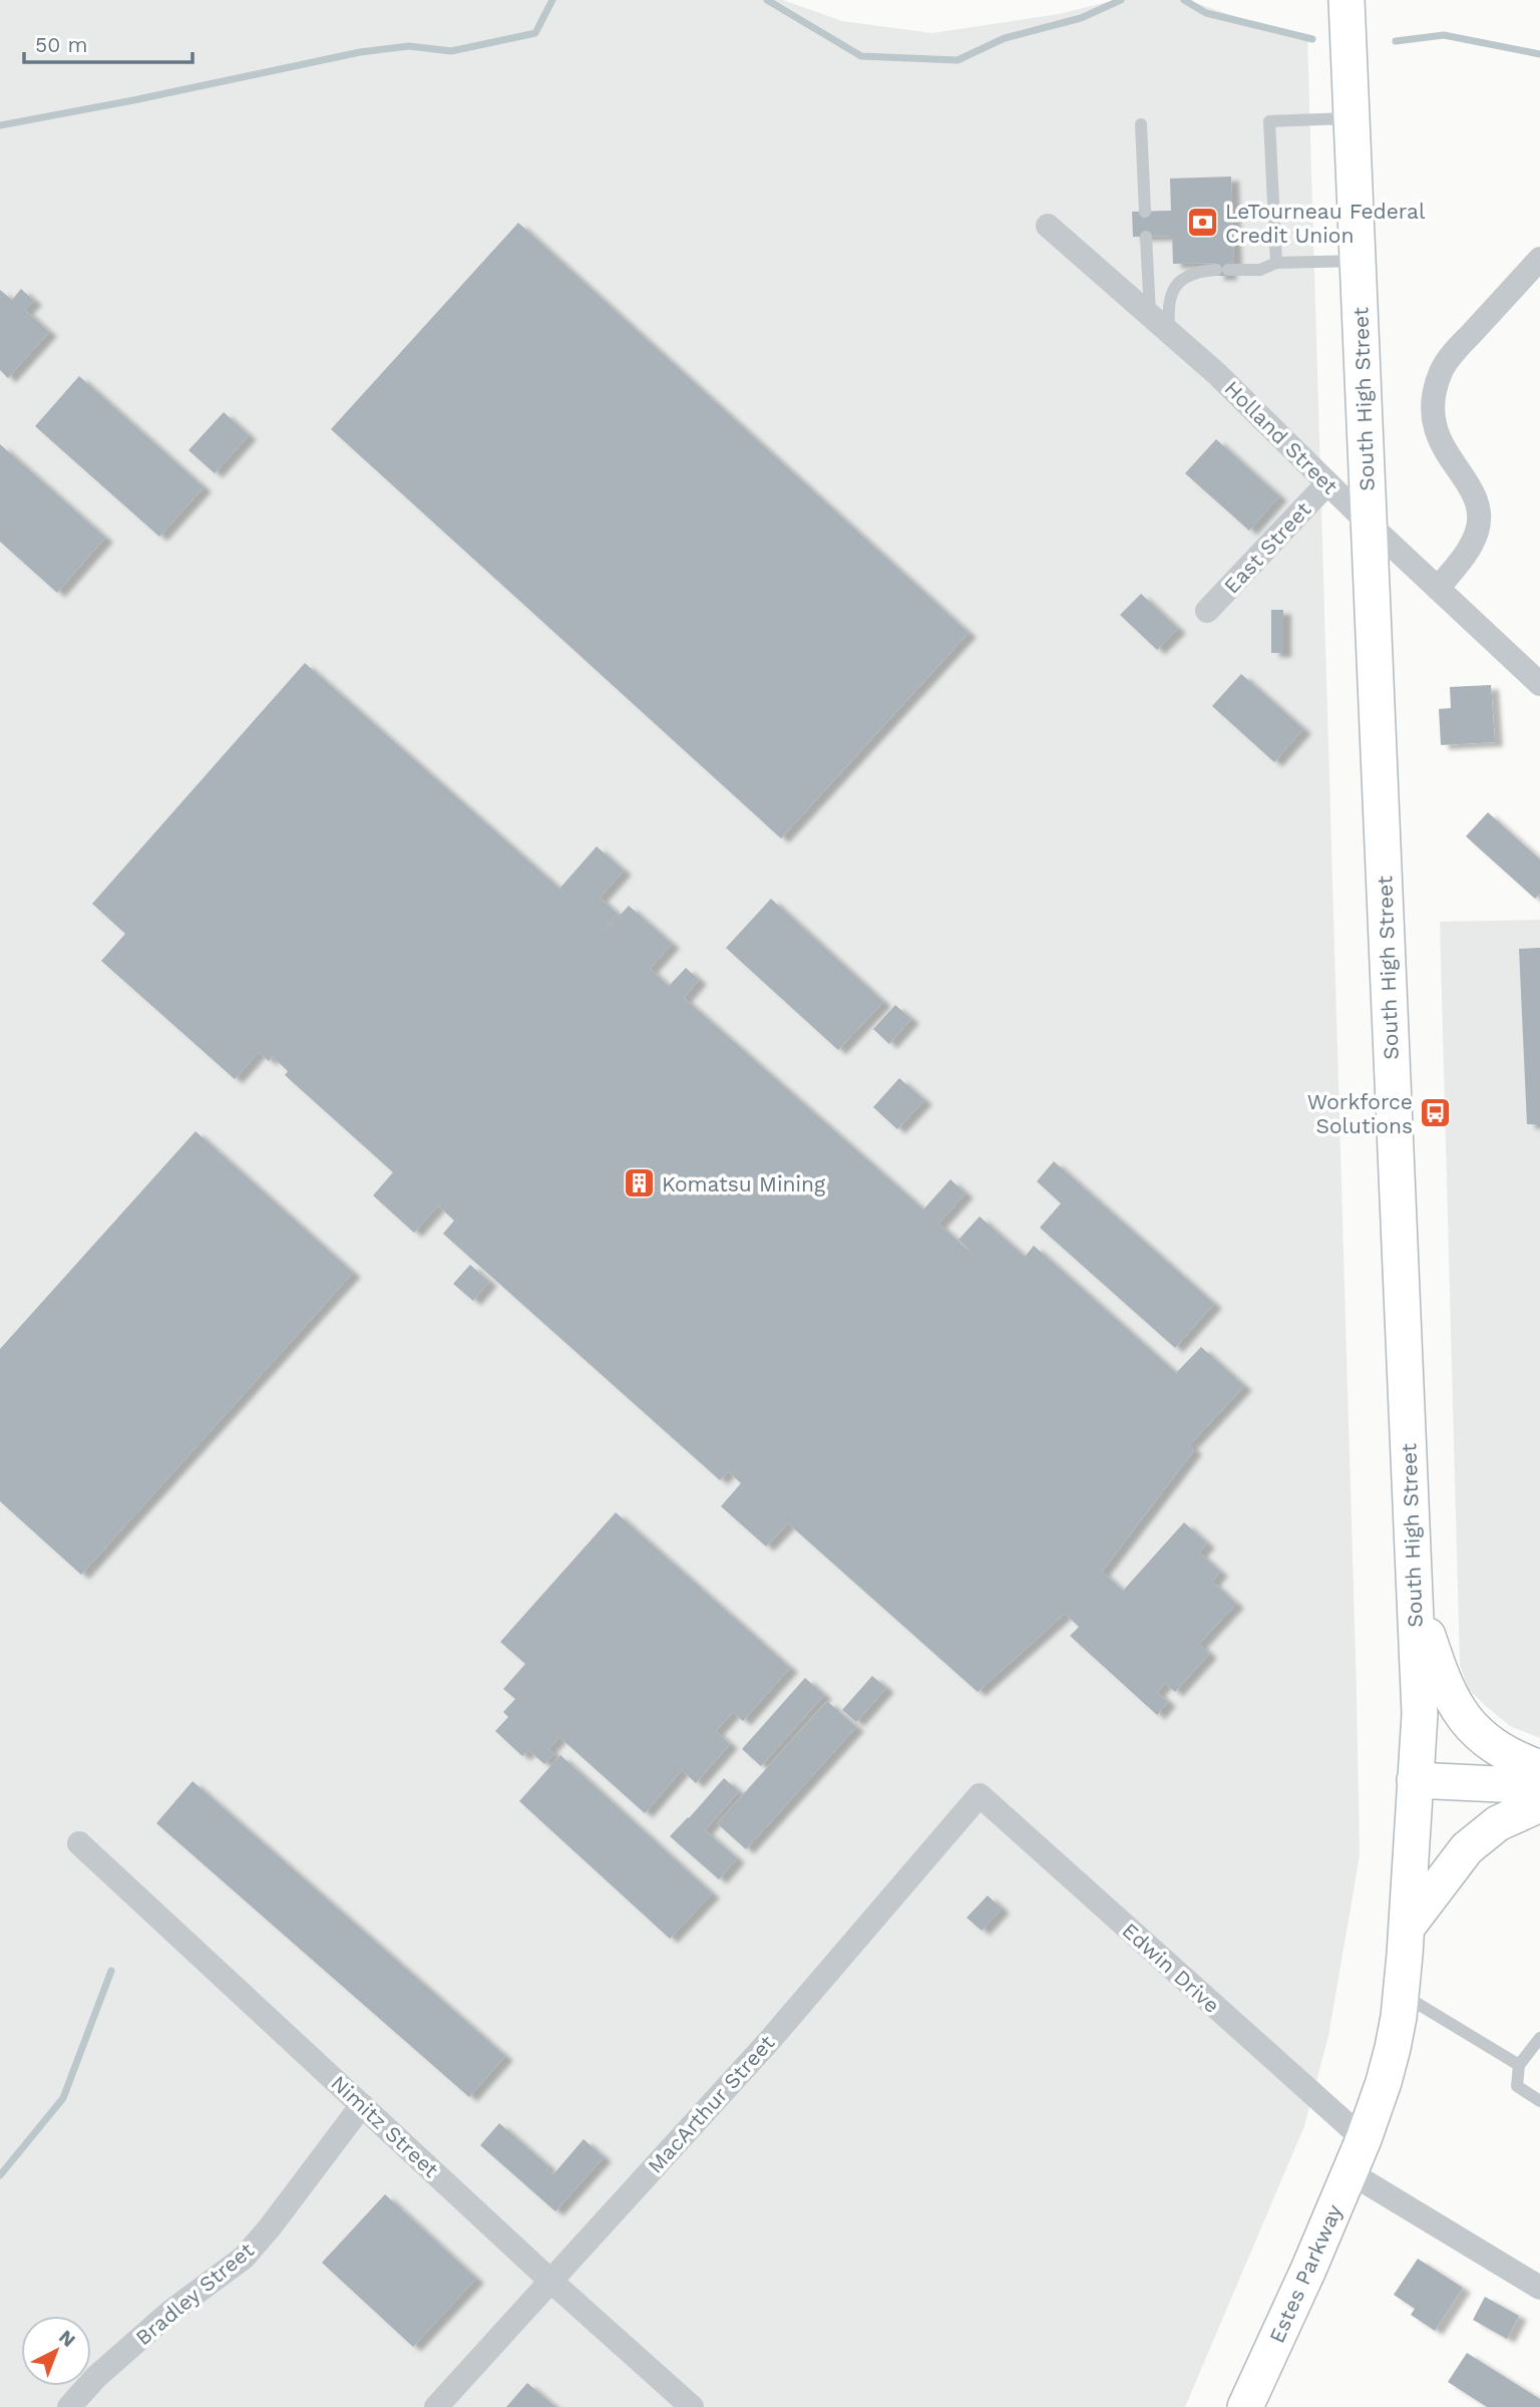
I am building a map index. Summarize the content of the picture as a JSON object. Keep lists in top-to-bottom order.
{
  "streets": {
    "main road": ["South High Street", "Estes Parkway"],
    "street": [
      "Holland Street",
      "East Street",
      "Edwin Drive",
      "MacArthur Street",
      "Nimitz Street",
      "Bradley Street"
    ]
  },
  "crossings": [
    ["South High Street", "Holland Street"],
    ["South High Street", "Edwin Drive"],
    ["South High Street", "Estes Parkway"],
    ["Holland Street", "East Street"],
    ["Edwin Drive", "MacArthur Street"],
    ["Edwin Drive", "Estes Parkway"],
    ["MacArthur Street", "Nimitz Street"],
    ["Nimitz Street", "Bradley Street"]
  ],
  "places": {
    "bank": ["LeTourneau Federal Credit Union"],
    "bus stop": ["Workforce Solutions"],
    "building": ["Komatsu Mining"]
  },
  "scale_bar": "50 m",
  "north": "top right"
}
